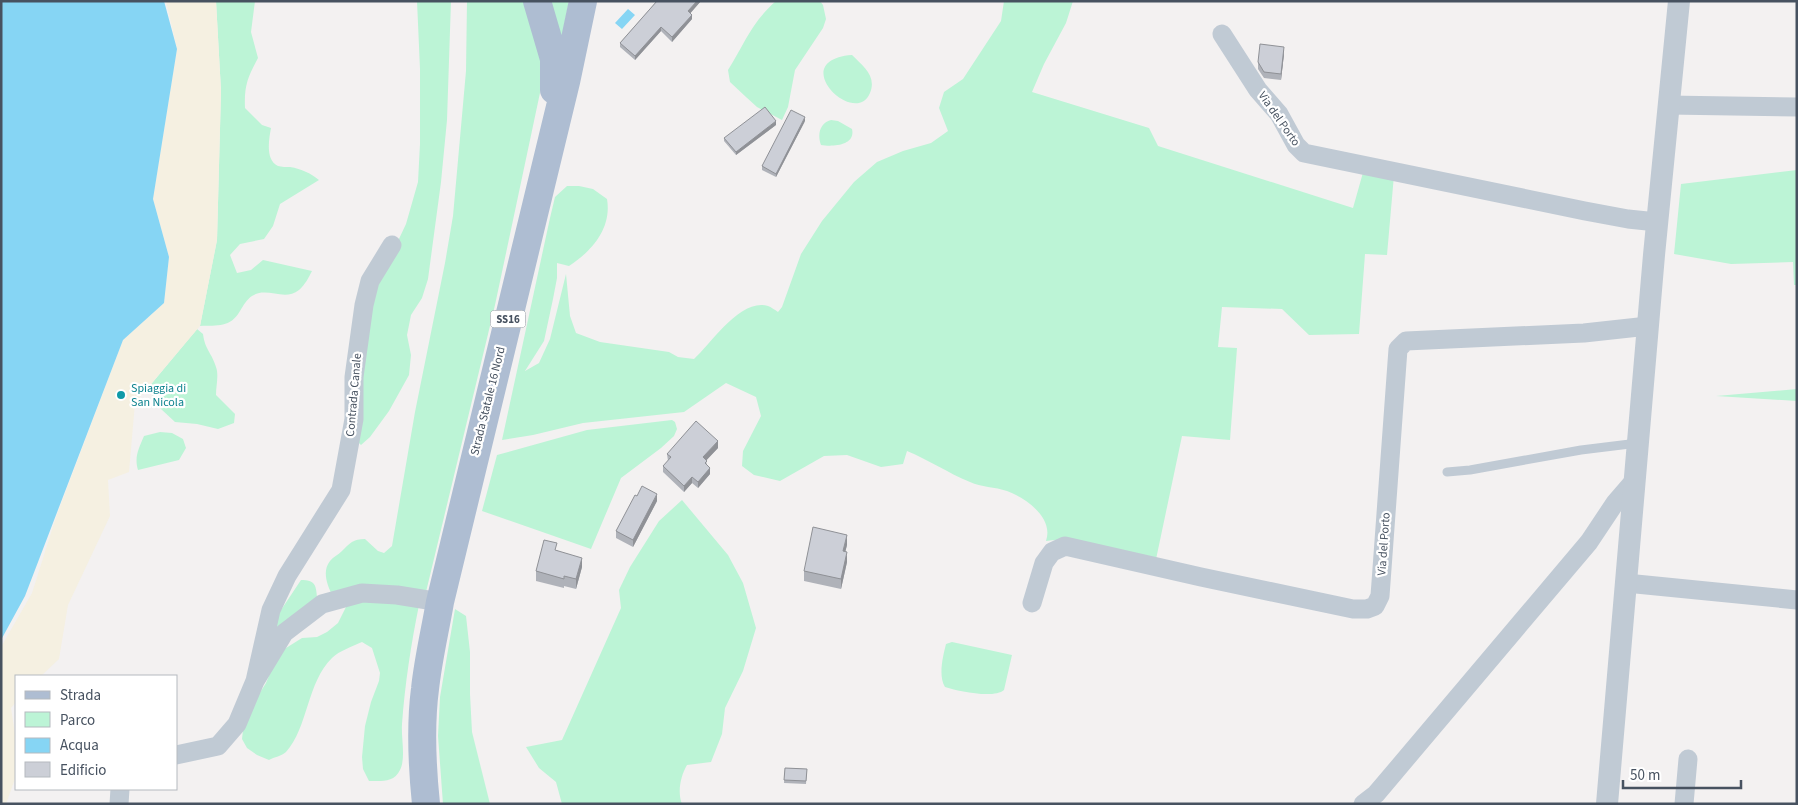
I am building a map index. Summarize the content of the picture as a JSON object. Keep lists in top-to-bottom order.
{
  "streets": {
    "main road": ["SS16", "Strada Statale 16 Nord"],
    "street": ["Via del Porto", "Contrada Canale"]
  },
  "crossings": [
    ["Contrada Canale", "Strada Statale 16 Nord"]
  ],
  "places": ["Spiaggia di San Nicola"],
  "legend": [
    "Strada",
    "Parco",
    "Acqua",
    "Edificio"
  ],
  "scale_bar": "50 m"
}
